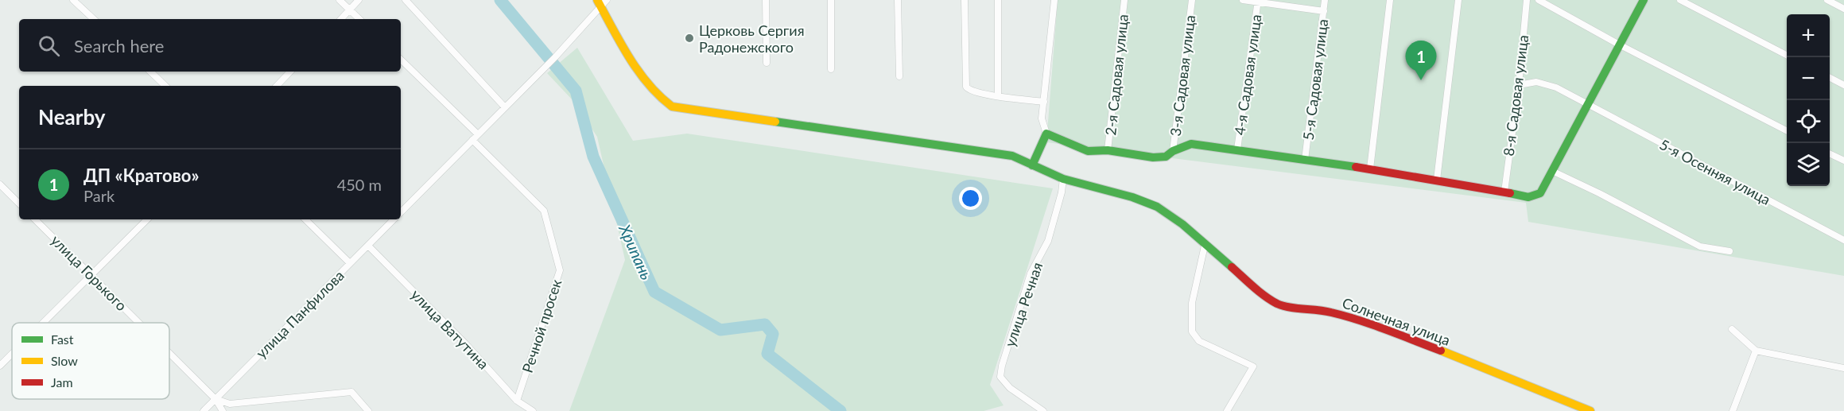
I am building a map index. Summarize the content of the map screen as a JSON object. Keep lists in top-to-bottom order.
{
  "streets": {
    "street": [
      "2-я Садовая улица",
      "4-я Садовая улица",
      "3-я Садовая улица",
      "5-я Садовая улица",
      "8-я Садовая улица",
      "5-я Осенняя улица",
      "улица Горького",
      "улица Речная",
      "улица Панфилова",
      "Солнечная улица",
      "Речной просек",
      "улица Ватутина"
    ]
  },
  "crossings": [
    ["8-я Садовая улица", "5-я Осенняя улица"],
    ["улица Горького", "улица Панфилова"],
    ["улица Речная", "Солнечная улица"],
    ["улица Панфилова", "Солнечная улица"],
    ["улица Панфилова", "Речной просек"],
    ["улица Панфилова", "улица Ватутина"],
    ["Речной просек", "улица Ватутина"]
  ],
  "water": ["Хрипань"],
  "places": ["Церковь Сергия Радонежского"],
  "legend": ["Fast", "Slow", "Jam"],
  "page": {
    "map_buttons": ["+", "−"],
    "search": "Search here",
    "pins": "1",
    "heading": "Nearby",
    "list": [
      {
        "mark": "1",
        "name": "ДП «Кратово»",
        "note": "Park",
        "value": "450 m"
      }
    ]
  }
}
